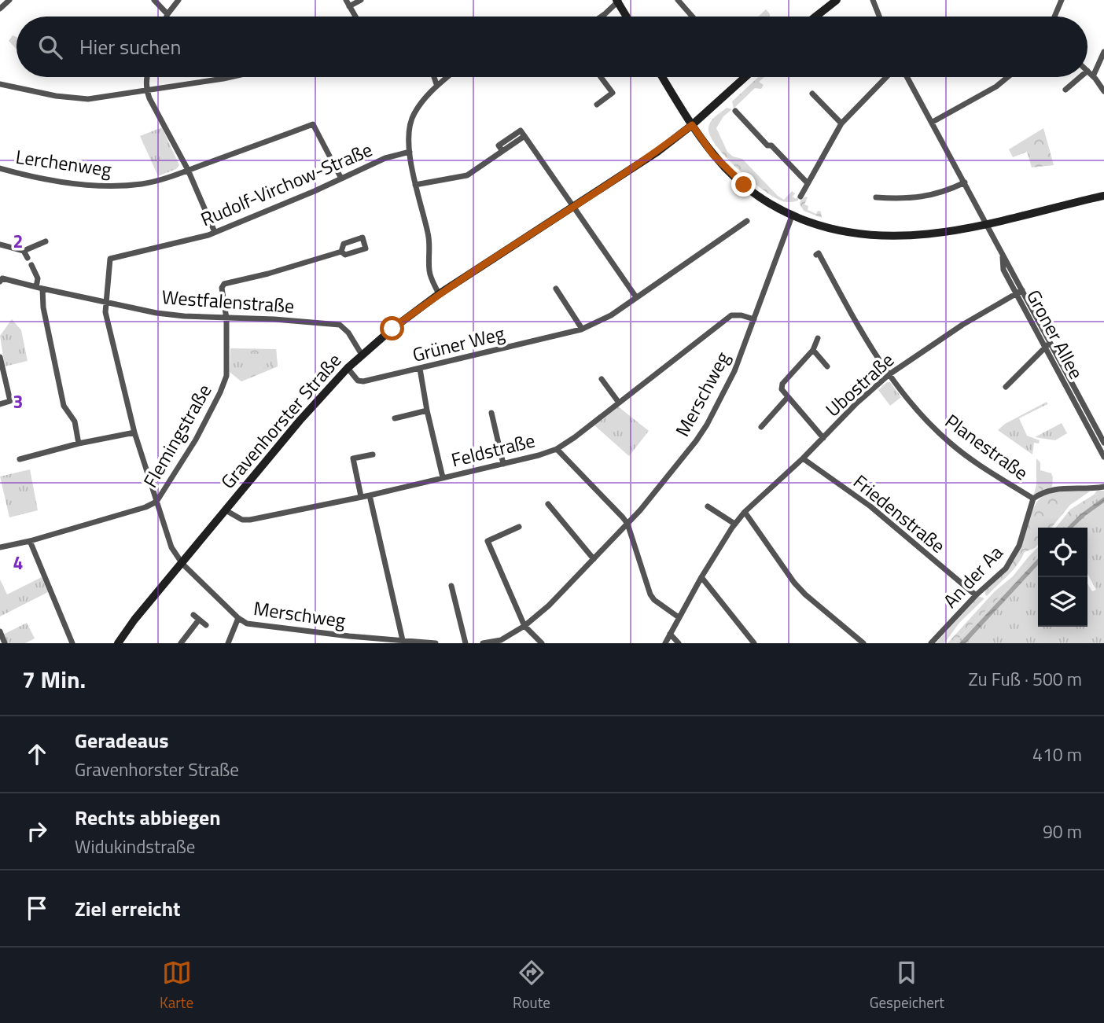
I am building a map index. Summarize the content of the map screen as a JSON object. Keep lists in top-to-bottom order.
{
  "streets": {
    "main road": ["Gravenhorster Straße"],
    "street": [
      "Lerchenweg",
      "Rudolf-Virchow-Straße",
      "Westfalenstraße",
      "Groner Allee",
      "Grüner Weg",
      "Ubostraße",
      "Merschweg",
      "Flemingstraße",
      "Planestraße",
      "Feldstraße",
      "Friedenstraße",
      "An der Aa"
    ]
  },
  "crossings": [
    ["Lerchenweg", "Rudolf-Virchow-Straße"],
    ["Rudolf-Virchow-Straße", "Merschweg"],
    ["Westfalenstraße", "Merschweg"],
    ["Westfalenstraße", "Gravenhorster Straße"],
    ["Westfalenstraße", "Flemingstraße"],
    ["Groner Allee", "Ubostraße"],
    ["Grüner Weg", "Gravenhorster Straße"],
    ["Ubostraße", "Planestraße"],
    ["Ubostraße", "Friedenstraße"],
    ["Merschweg", "Gravenhorster Straße"],
    ["Merschweg", "Flemingstraße"],
    ["Merschweg", "Feldstraße"],
    ["Gravenhorster Straße", "Feldstraße"],
    ["Planestraße", "An der Aa"],
    ["Friedenstraße", "An der Aa"]
  ],
  "page": {
    "search": "Hier suchen",
    "heading": ["7 Min.", "Zu Fuß · 500 m"],
    "list": [
      ["Geradeaus", "Gravenhorster Straße", "410 m"],
      ["Rechts abbiegen", "Widukindstraße", "90 m"],
      "Ziel erreicht"
    ],
    "nav": ["Karte", "Route", "Gespeichert"]
  },
  "grid": {
    "rows": ["2", "3", "4"]
  }
}
